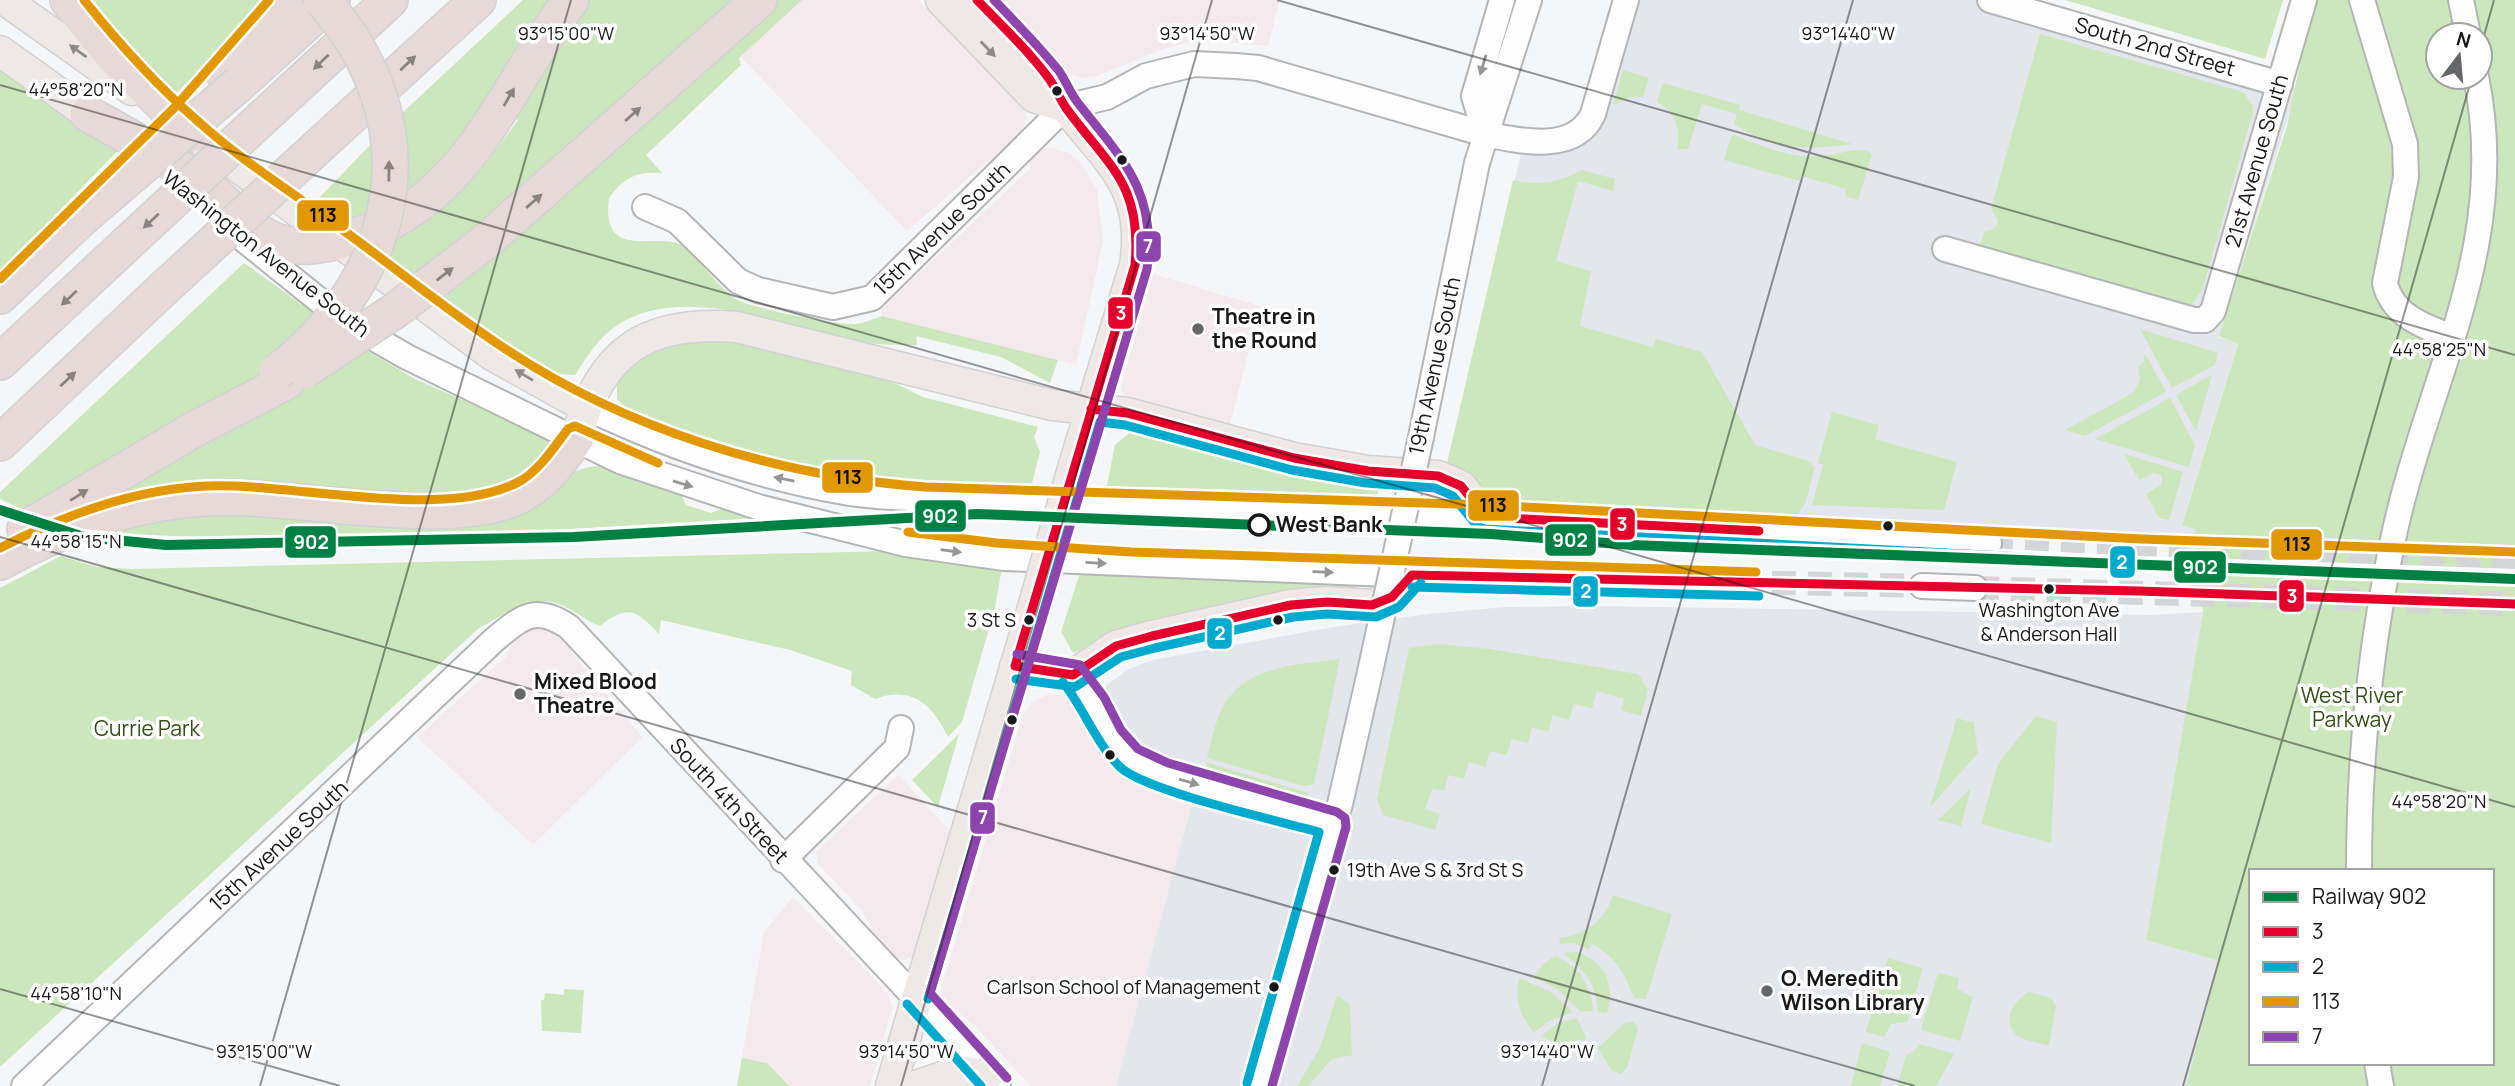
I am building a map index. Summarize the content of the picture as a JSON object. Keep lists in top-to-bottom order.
{
  "streets": {
    "main road": ["Washington Avenue South"],
    "street": [
      "South 2nd Street",
      "21st Avenue South",
      "15th Avenue South",
      "19th Avenue South",
      "South 4th Street"
    ]
  },
  "crossings": [
    ["South 2nd Street", "21st Avenue South"],
    ["15th Avenue South", "South 4th Street"]
  ],
  "parks": ["West River Parkway", "Currie Park"],
  "places": [
    "Theatre in the Round",
    "West Bank",
    "Washington Ave & Anderson Hall",
    "3 St S",
    "Mixed Blood Theatre",
    "19th Ave S & 3rd St S",
    "Carlson School of Management",
    "O. Meredith Wilson Library"
  ],
  "lines": [
    "transit line 3",
    "transit line 113",
    "transit line 7",
    "transit line 2",
    "rail line 902"
  ],
  "legend": [
    "Railway 902",
    "3",
    "2",
    "113",
    "7"
  ],
  "north": "top",
  "coordinates": [
    "93°15'00\"W",
    "93°14'50\"W",
    "93°14'40\"W",
    "44°58'20\"N",
    "44°58'25\"N",
    "44°58'15\"N",
    "44°58'10\"N"
  ]
}
